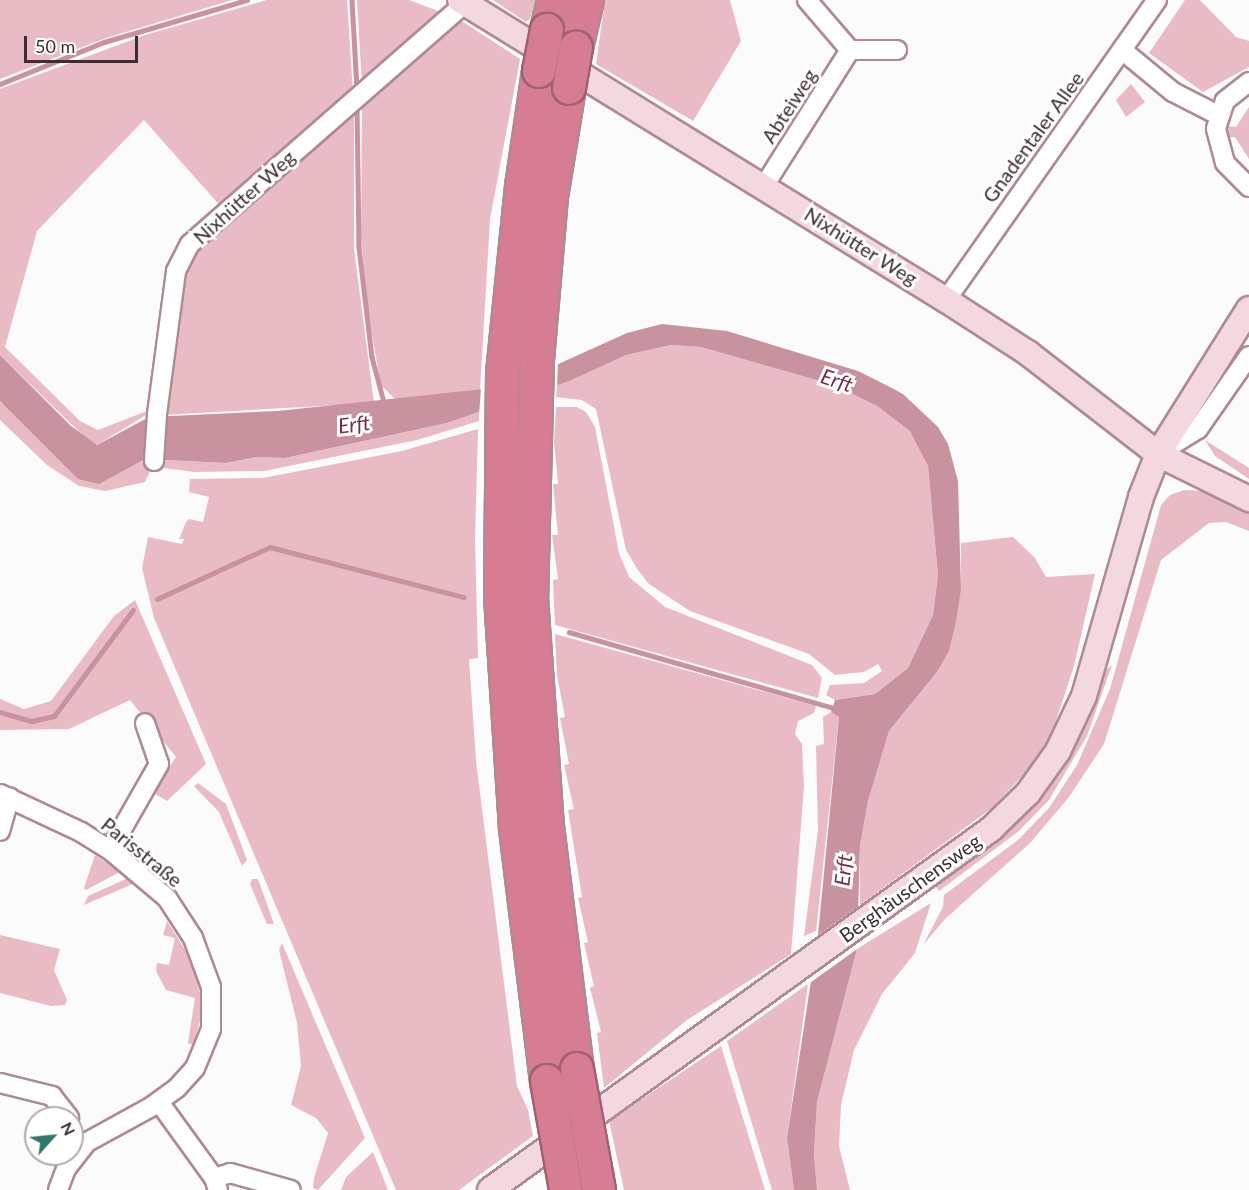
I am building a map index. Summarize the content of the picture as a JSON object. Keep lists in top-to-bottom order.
{
  "streets": {
    "main road": ["Nixhütter Weg", "Berghäuschensweg"],
    "street": ["Abteiweg", "Gnadentaler Allee", "Parisstraße"]
  },
  "crossings": [
    ["Abteiweg", "Nixhütter Weg"],
    ["Gnadentaler Allee", "Nixhütter Weg"],
    ["Nixhütter Weg", "Berghäuschensweg"]
  ],
  "water": ["Erft"],
  "scale_bar": "50 m",
  "north": "top right"
}
